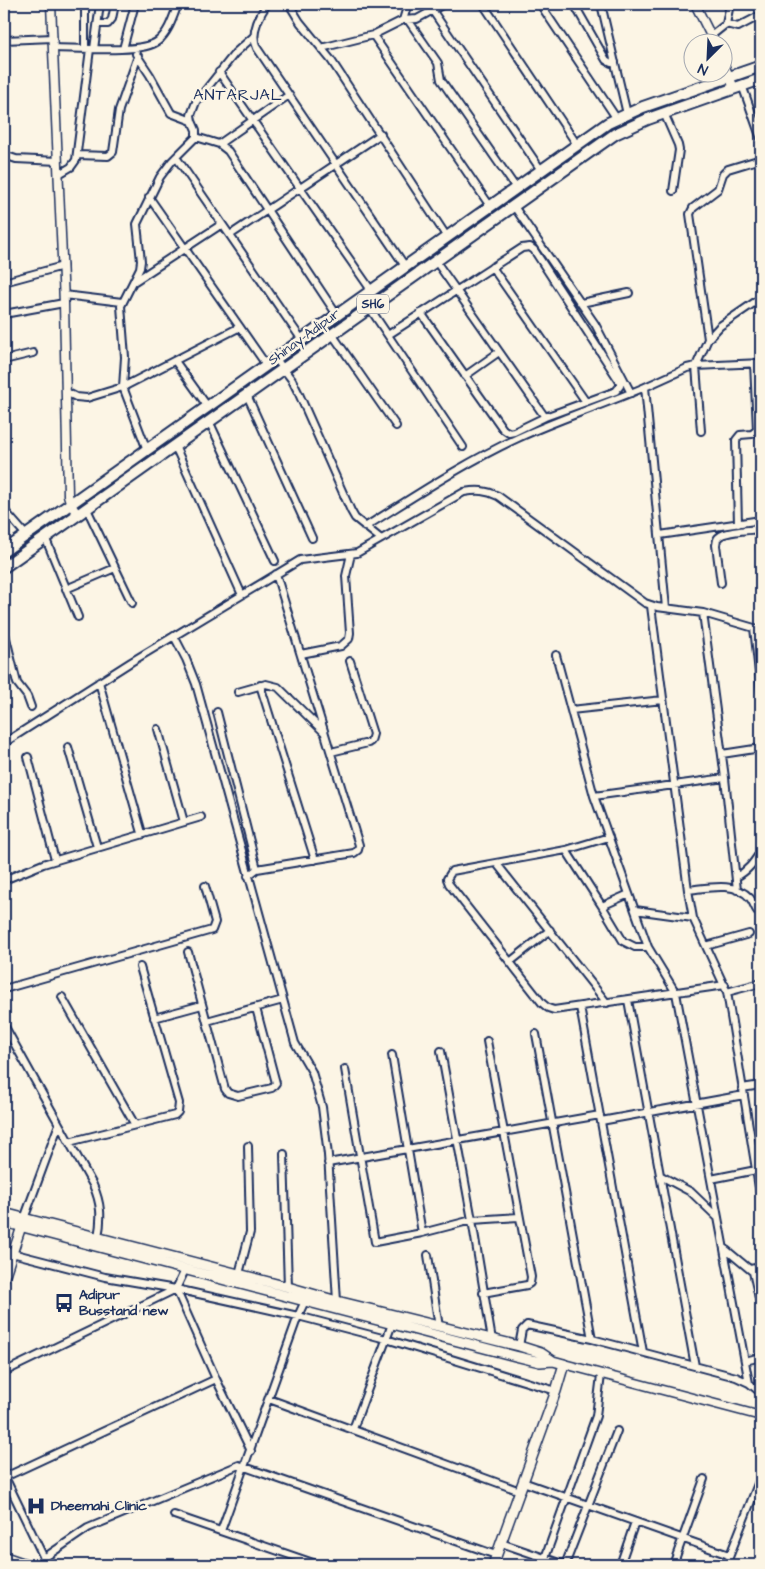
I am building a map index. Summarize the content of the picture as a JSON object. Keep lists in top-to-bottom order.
{
  "streets": {
    "main road": ["SH6", "Shinay-Adipur"]
  },
  "districts": ["ANTARJAL"],
  "places": {
    "bus stop": ["Adipur Busstand new"],
    "hospital": ["Dheemahi Clinic"]
  },
  "north": "bottom left"
}
